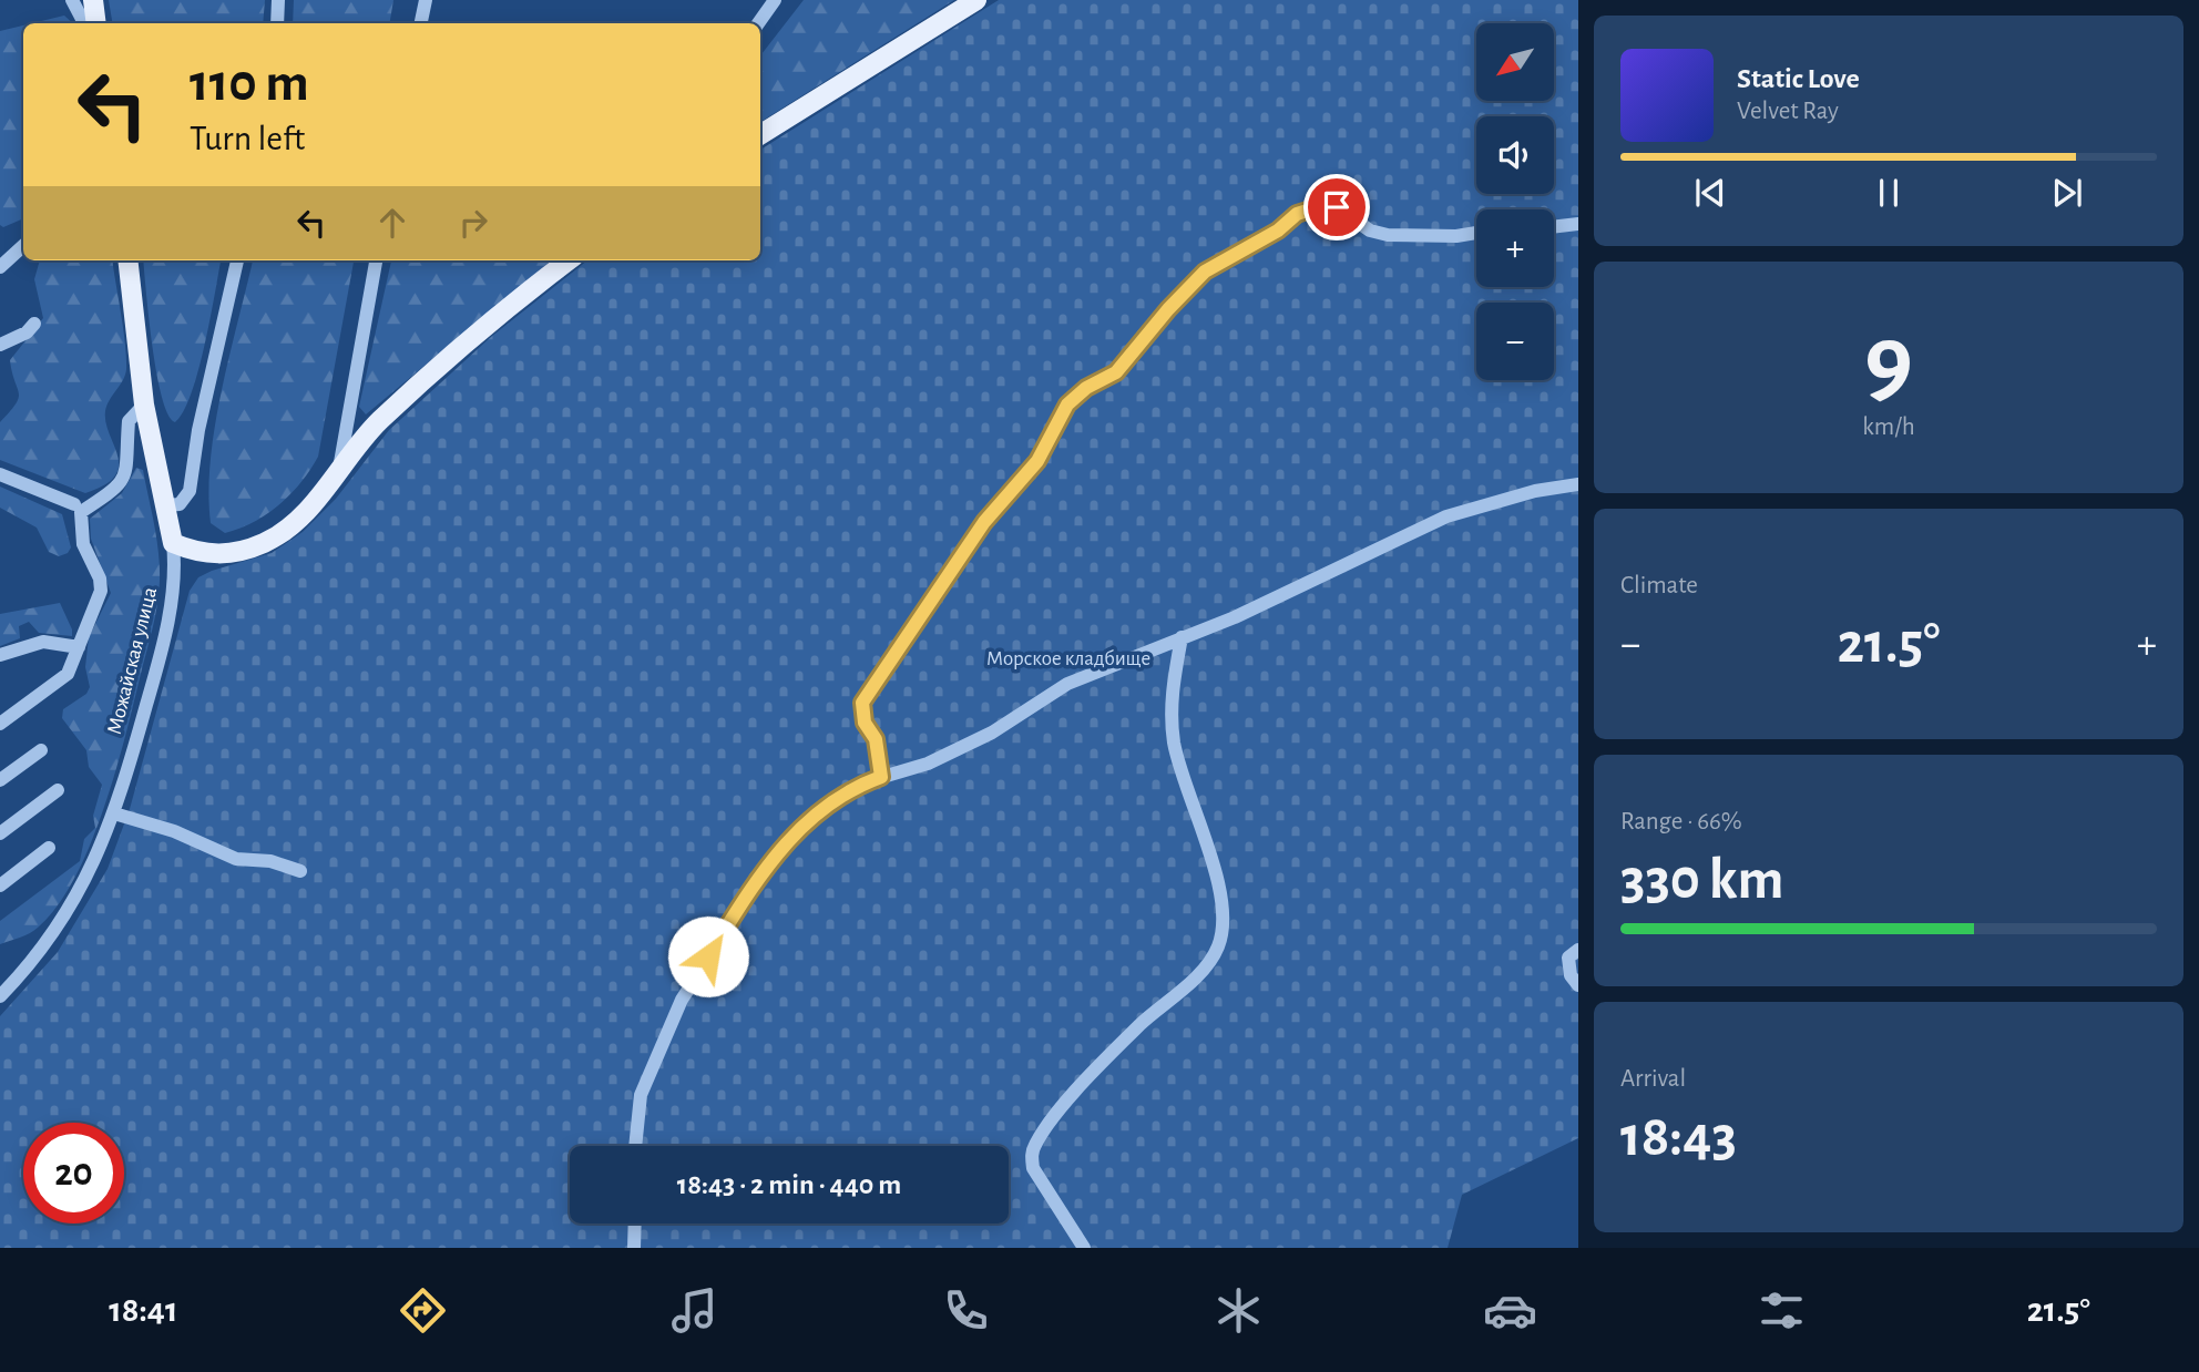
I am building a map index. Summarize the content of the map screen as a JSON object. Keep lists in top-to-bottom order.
{
  "streets": {
    "main road": ["Можайская улица"]
  },
  "parks": ["Морское кладбище"],
  "north": "bottom left",
  "page": {
    "map_buttons": ["+", "−"],
    "turn": ["110 m", "Turn left"],
    "song": ["Static Love", "Velvet Ray"],
    "tile": [
      ["9", "km/h"],
      "Climate",
      ["Range · 66%", "330 km"],
      ["Arrival", "18:43"]
    ],
    "heat": ["−", "21.5°", "+"],
    "limit": "20",
    "trip": "18:43 · 2 min · 440 m",
    "tabs": ["18:41", "21.5°"]
  }
}
